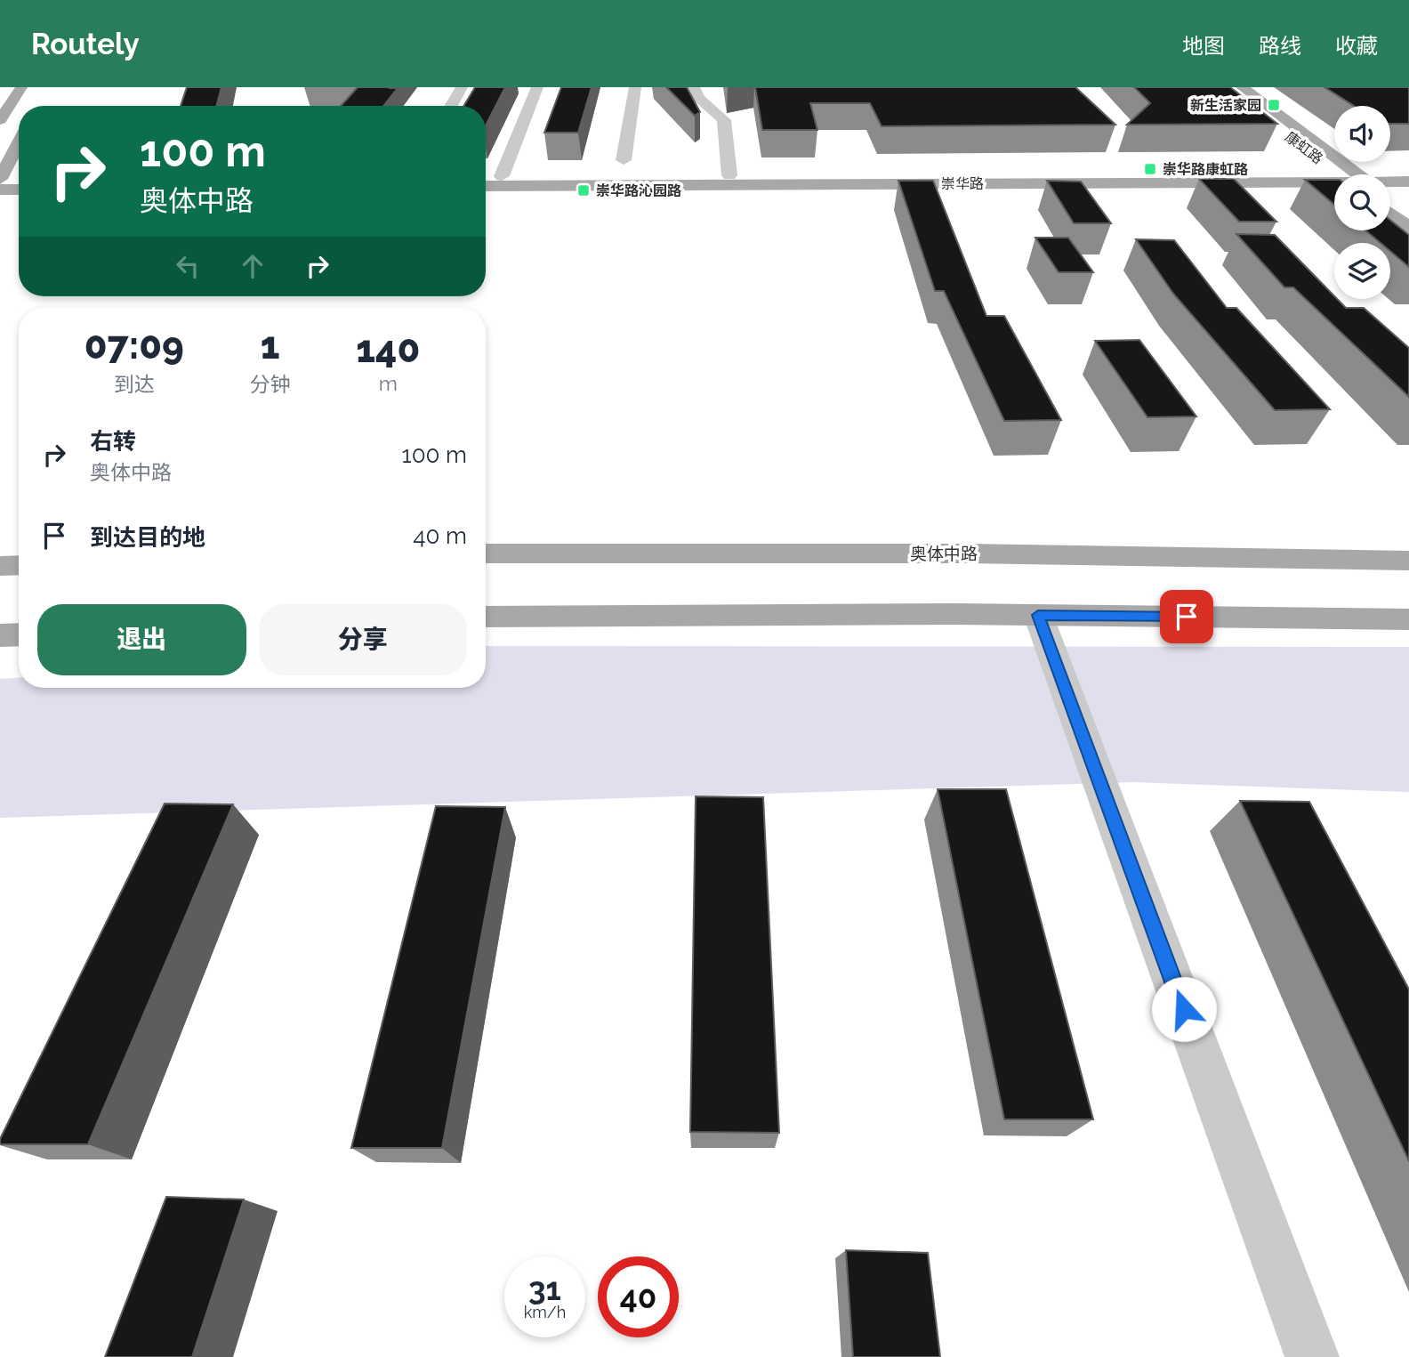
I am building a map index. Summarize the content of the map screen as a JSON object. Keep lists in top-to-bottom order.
{
  "streets": {
    "main road": ["康虹路", "崇华路", "奥体中路"]
  },
  "places": {
    "transit": ["新生活家园", "崇华路康虹路", "崇华路沁园路"]
  },
  "page": {
    "header": "Routely",
    "nav": ["地图", "路线", "收藏"],
    "turn": ["100 m", "奥体中路"],
    "eta": [
      "07:09",
      "到达",
      "1",
      "分钟",
      "140",
      "m"
    ],
    "list": [
      {
        "name": "右转",
        "note": "奥体中路",
        "value": "100 m"
      },
      {
        "name": "到达目的地",
        "value": "40 m"
      }
    ],
    "buttons": ["退出", "分享"],
    "speed": "31 km/h",
    "limit": "40"
  }
}
